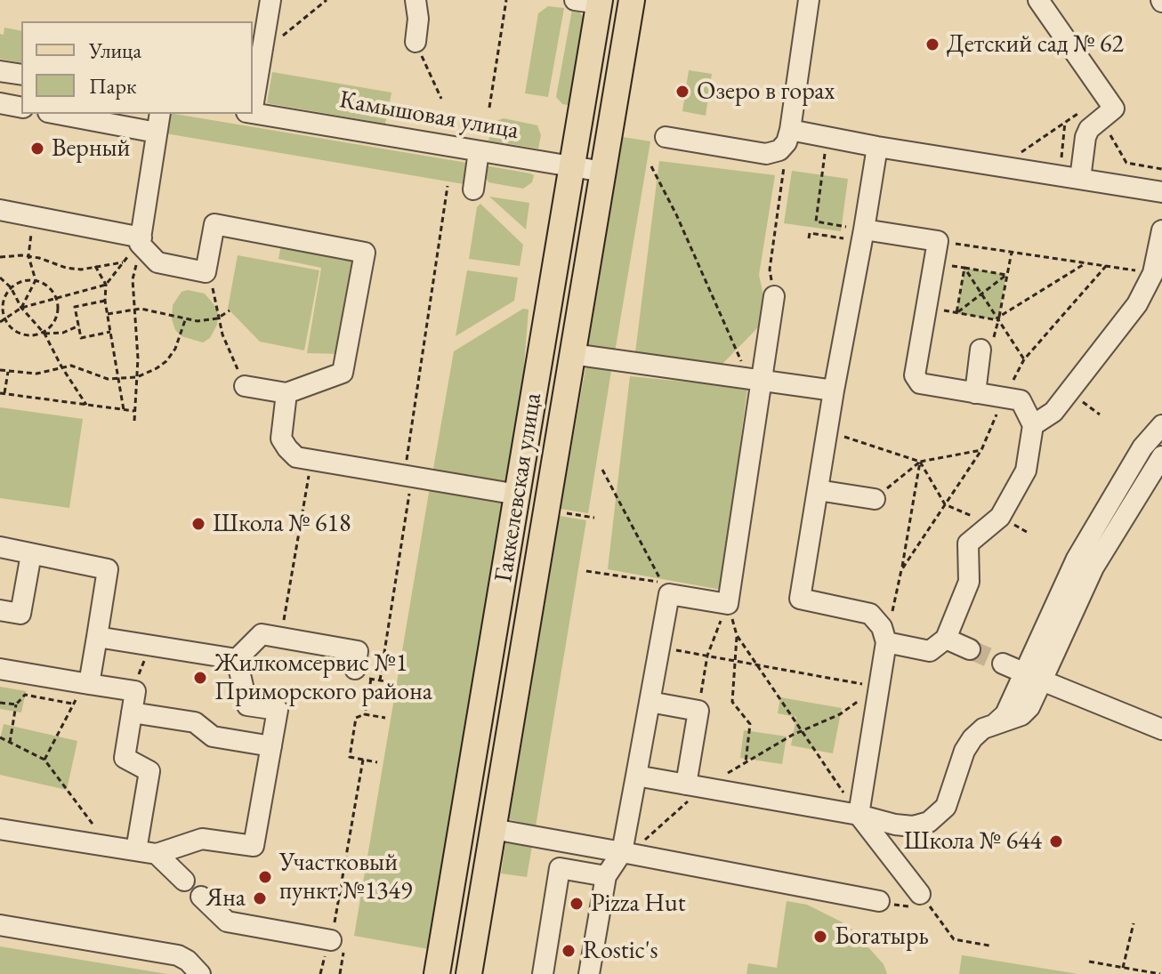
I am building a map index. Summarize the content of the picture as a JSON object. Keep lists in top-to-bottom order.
{
  "streets": {
    "main road": ["Гаккелевская улица"],
    "street": ["Камышовая улица"]
  },
  "crossings": [
    ["Камышовая улица", "Гаккелевская улица"]
  ],
  "places": [
    "Детский сад № 62",
    "Озеро в горах",
    "Верный",
    "Школа № 618",
    "Жилкомсервис №1 Приморского района",
    "Школа № 644",
    "Участковый пункт №1349",
    "Яна",
    "Pizza Hut",
    "Богатырь",
    "Rostic's"
  ],
  "legend": ["Улица", "Парк"]
}
